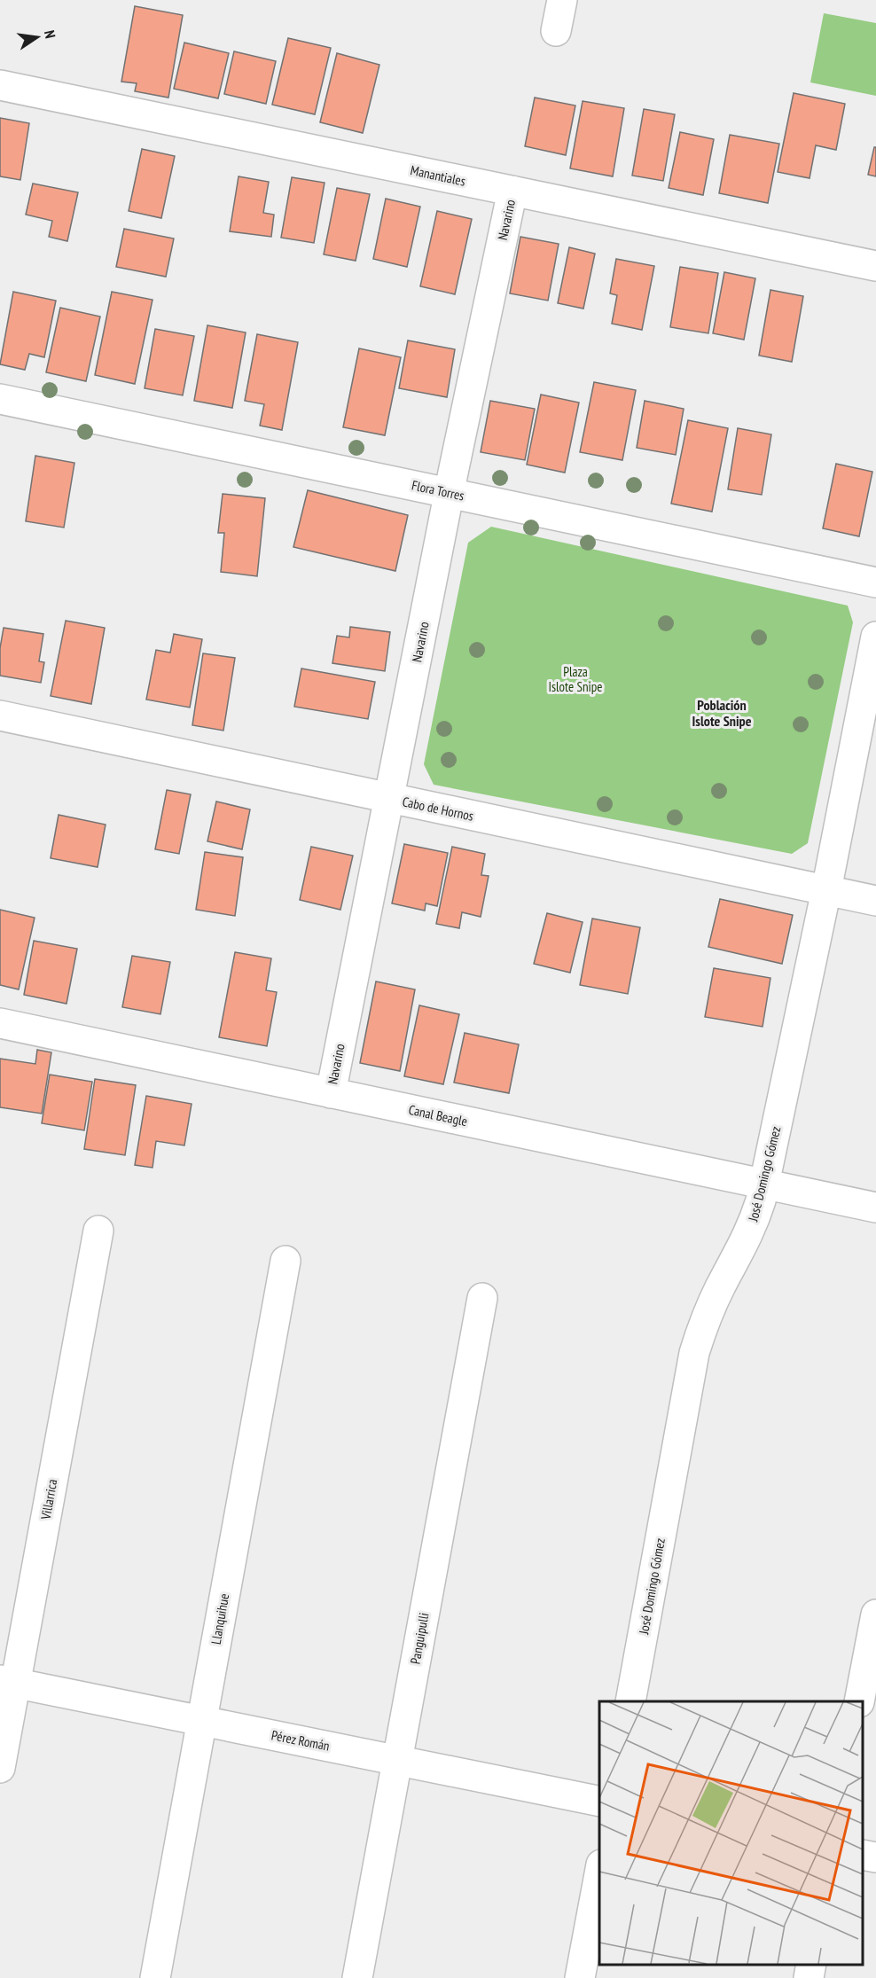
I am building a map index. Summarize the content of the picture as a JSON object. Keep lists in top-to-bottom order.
{
  "streets": {
    "street": [
      "Manantiales",
      "Navarino",
      "Flora Torres",
      "Cabo de Hornos",
      "Canal Beagle",
      "José Domingo Gómez",
      "Villarrica",
      "Llanquihue",
      "Panguipulli",
      "Pérez Román"
    ]
  },
  "crossings": [
    ["Manantiales", "Navarino"],
    ["Navarino", "Flora Torres"],
    ["Navarino", "Cabo de Hornos"],
    ["Navarino", "Canal Beagle"],
    ["Cabo de Hornos", "José Domingo Gómez"],
    ["Canal Beagle", "José Domingo Gómez"],
    ["Villarrica", "Pérez Román"],
    ["Llanquihue", "Pérez Román"],
    ["Panguipulli", "Pérez Román"]
  ],
  "districts": ["Población Islote Snipe"],
  "parks": ["Plaza Islote Snipe"],
  "north": "right"
}
